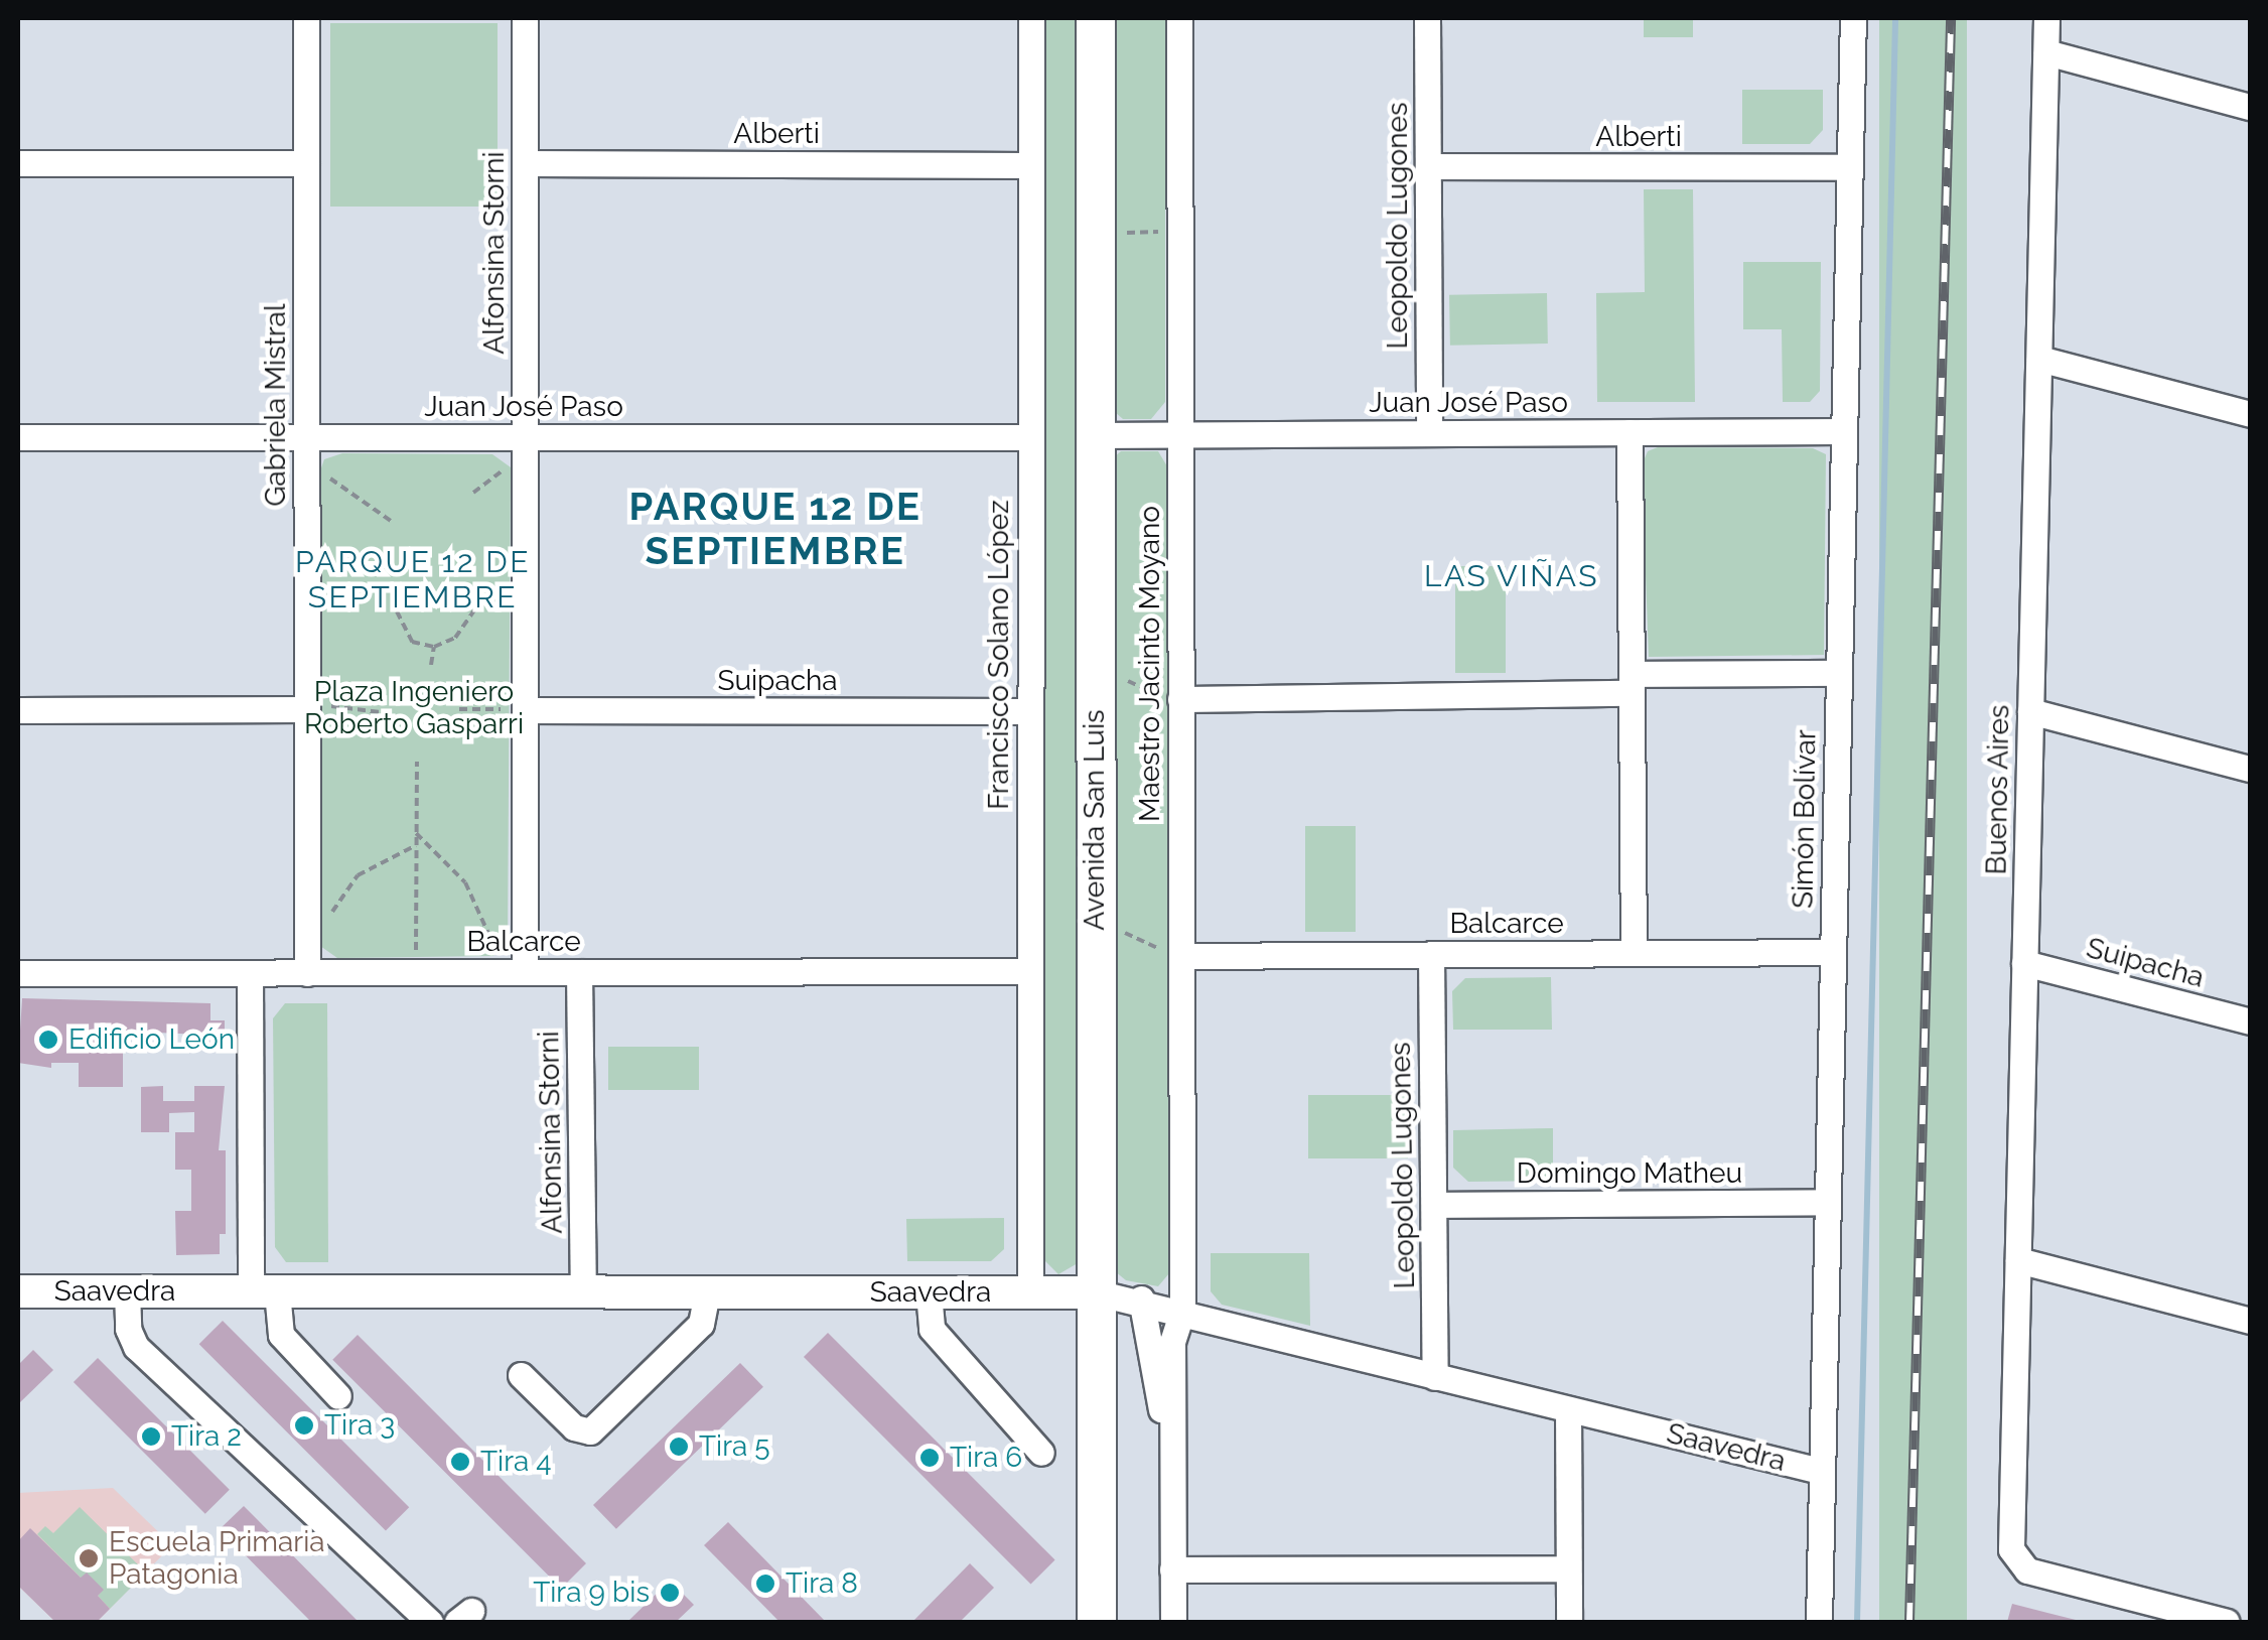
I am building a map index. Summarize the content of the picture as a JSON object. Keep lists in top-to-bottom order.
{
  "streets": {
    "main road": ["Avenida San Luis"],
    "street": [
      "Alberti",
      "Leopoldo Lugones",
      "Alfonsina Storni",
      "Juan José Paso",
      "Gabriela Mistral",
      "Francisco Solano López",
      "Maestro Jacinto Moyano",
      "Suipacha",
      "Buenos Aires",
      "Simón Bolívar",
      "Balcarce",
      "Domingo Matheu",
      "Saavedra"
    ]
  },
  "crossings": [
    ["Alberti", "Leopoldo Lugones"],
    ["Alberti", "Alfonsina Storni"],
    ["Alberti", "Francisco Solano López"],
    ["Alberti", "Simón Bolívar"],
    ["Leopoldo Lugones", "Juan José Paso"],
    ["Leopoldo Lugones", "Balcarce"],
    ["Leopoldo Lugones", "Domingo Matheu"],
    ["Leopoldo Lugones", "Saavedra"],
    ["Alfonsina Storni", "Juan José Paso"],
    ["Alfonsina Storni", "Suipacha"],
    ["Alfonsina Storni", "Balcarce"],
    ["Alfonsina Storni", "Saavedra"],
    ["Juan José Paso", "Gabriela Mistral"],
    ["Juan José Paso", "Francisco Solano López"],
    ["Juan José Paso", "Maestro Jacinto Moyano"],
    ["Juan José Paso", "Simón Bolívar"],
    ["Juan José Paso", "Avenida San Luis"],
    ["Gabriela Mistral", "Balcarce"],
    ["Francisco Solano López", "Suipacha"],
    ["Francisco Solano López", "Balcarce"],
    ["Francisco Solano López", "Saavedra"],
    ["Maestro Jacinto Moyano", "Balcarce"],
    ["Maestro Jacinto Moyano", "Saavedra"],
    ["Suipacha", "Buenos Aires"],
    ["Simón Bolívar", "Balcarce"],
    ["Simón Bolívar", "Domingo Matheu"],
    ["Simón Bolívar", "Saavedra"],
    ["Avenida San Luis", "Saavedra"]
  ],
  "districts": ["PARQUE 12 DE SEPTIEMBRE", "PARQUE 12 DE SEPTIEMBRE", "LAS VIÑAS"],
  "parks": ["Plaza Ingeniero Roberto Gasparri"],
  "places": [
    "Edificio León",
    "Tira 3",
    "Tira 2",
    "Tira 5",
    "Tira 6",
    "Tira 4",
    "Escuela Primaria Patagonia",
    "Tira 8",
    "Tira 9 bis"
  ]
}
